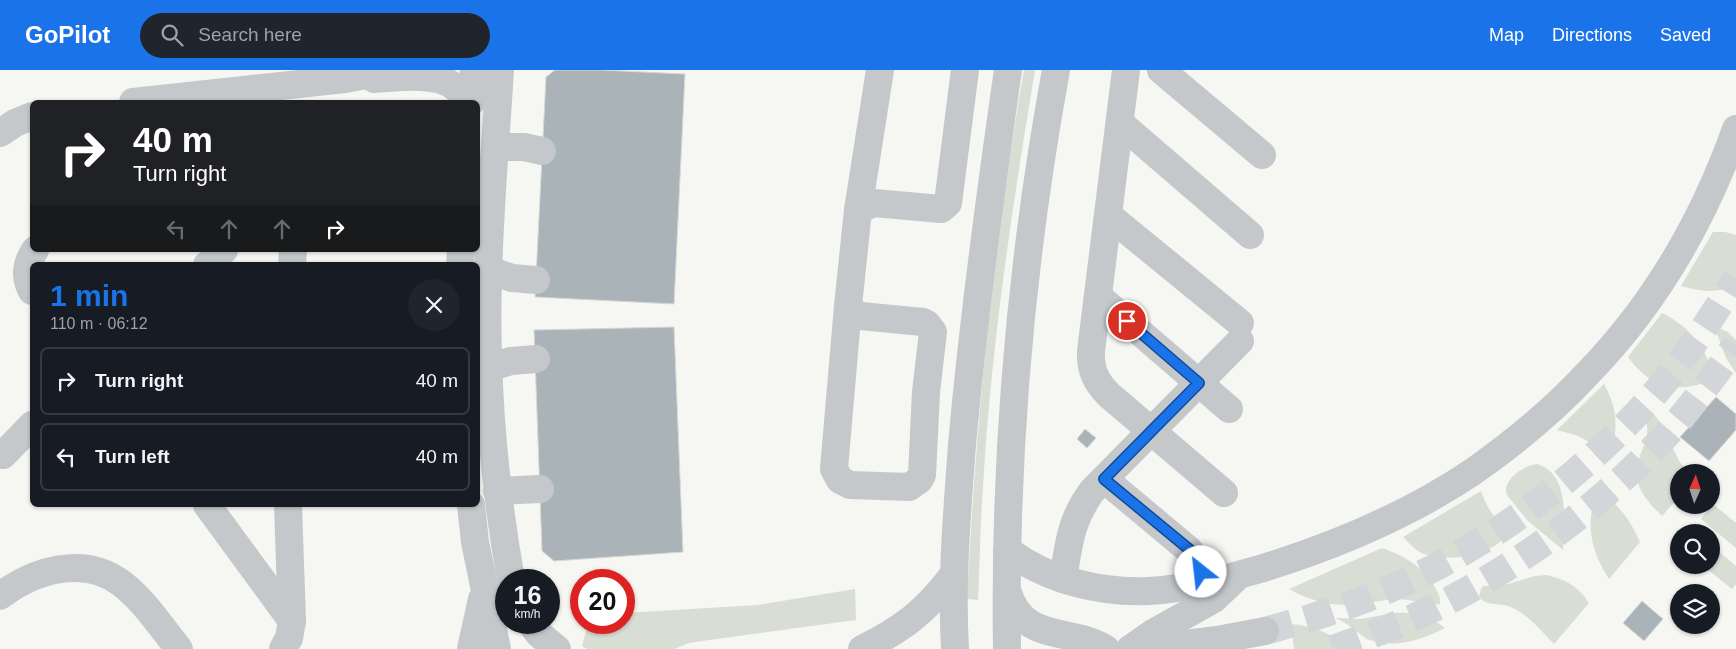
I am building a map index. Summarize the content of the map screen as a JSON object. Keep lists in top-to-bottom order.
{
  "north": "top",
  "page": {
    "header": "GoPilot",
    "search": "Search here",
    "nav": ["Map", "Directions", "Saved"],
    "turn": ["40 m", "Turn right"],
    "heading": ["1 min", "110 m · 06:12"],
    "list": [
      {
        "name": "Turn right",
        "value": "40 m"
      },
      {
        "name": "Turn left",
        "value": "40 m"
      }
    ],
    "speed": "16 km/h",
    "limit": "20"
  }
}
